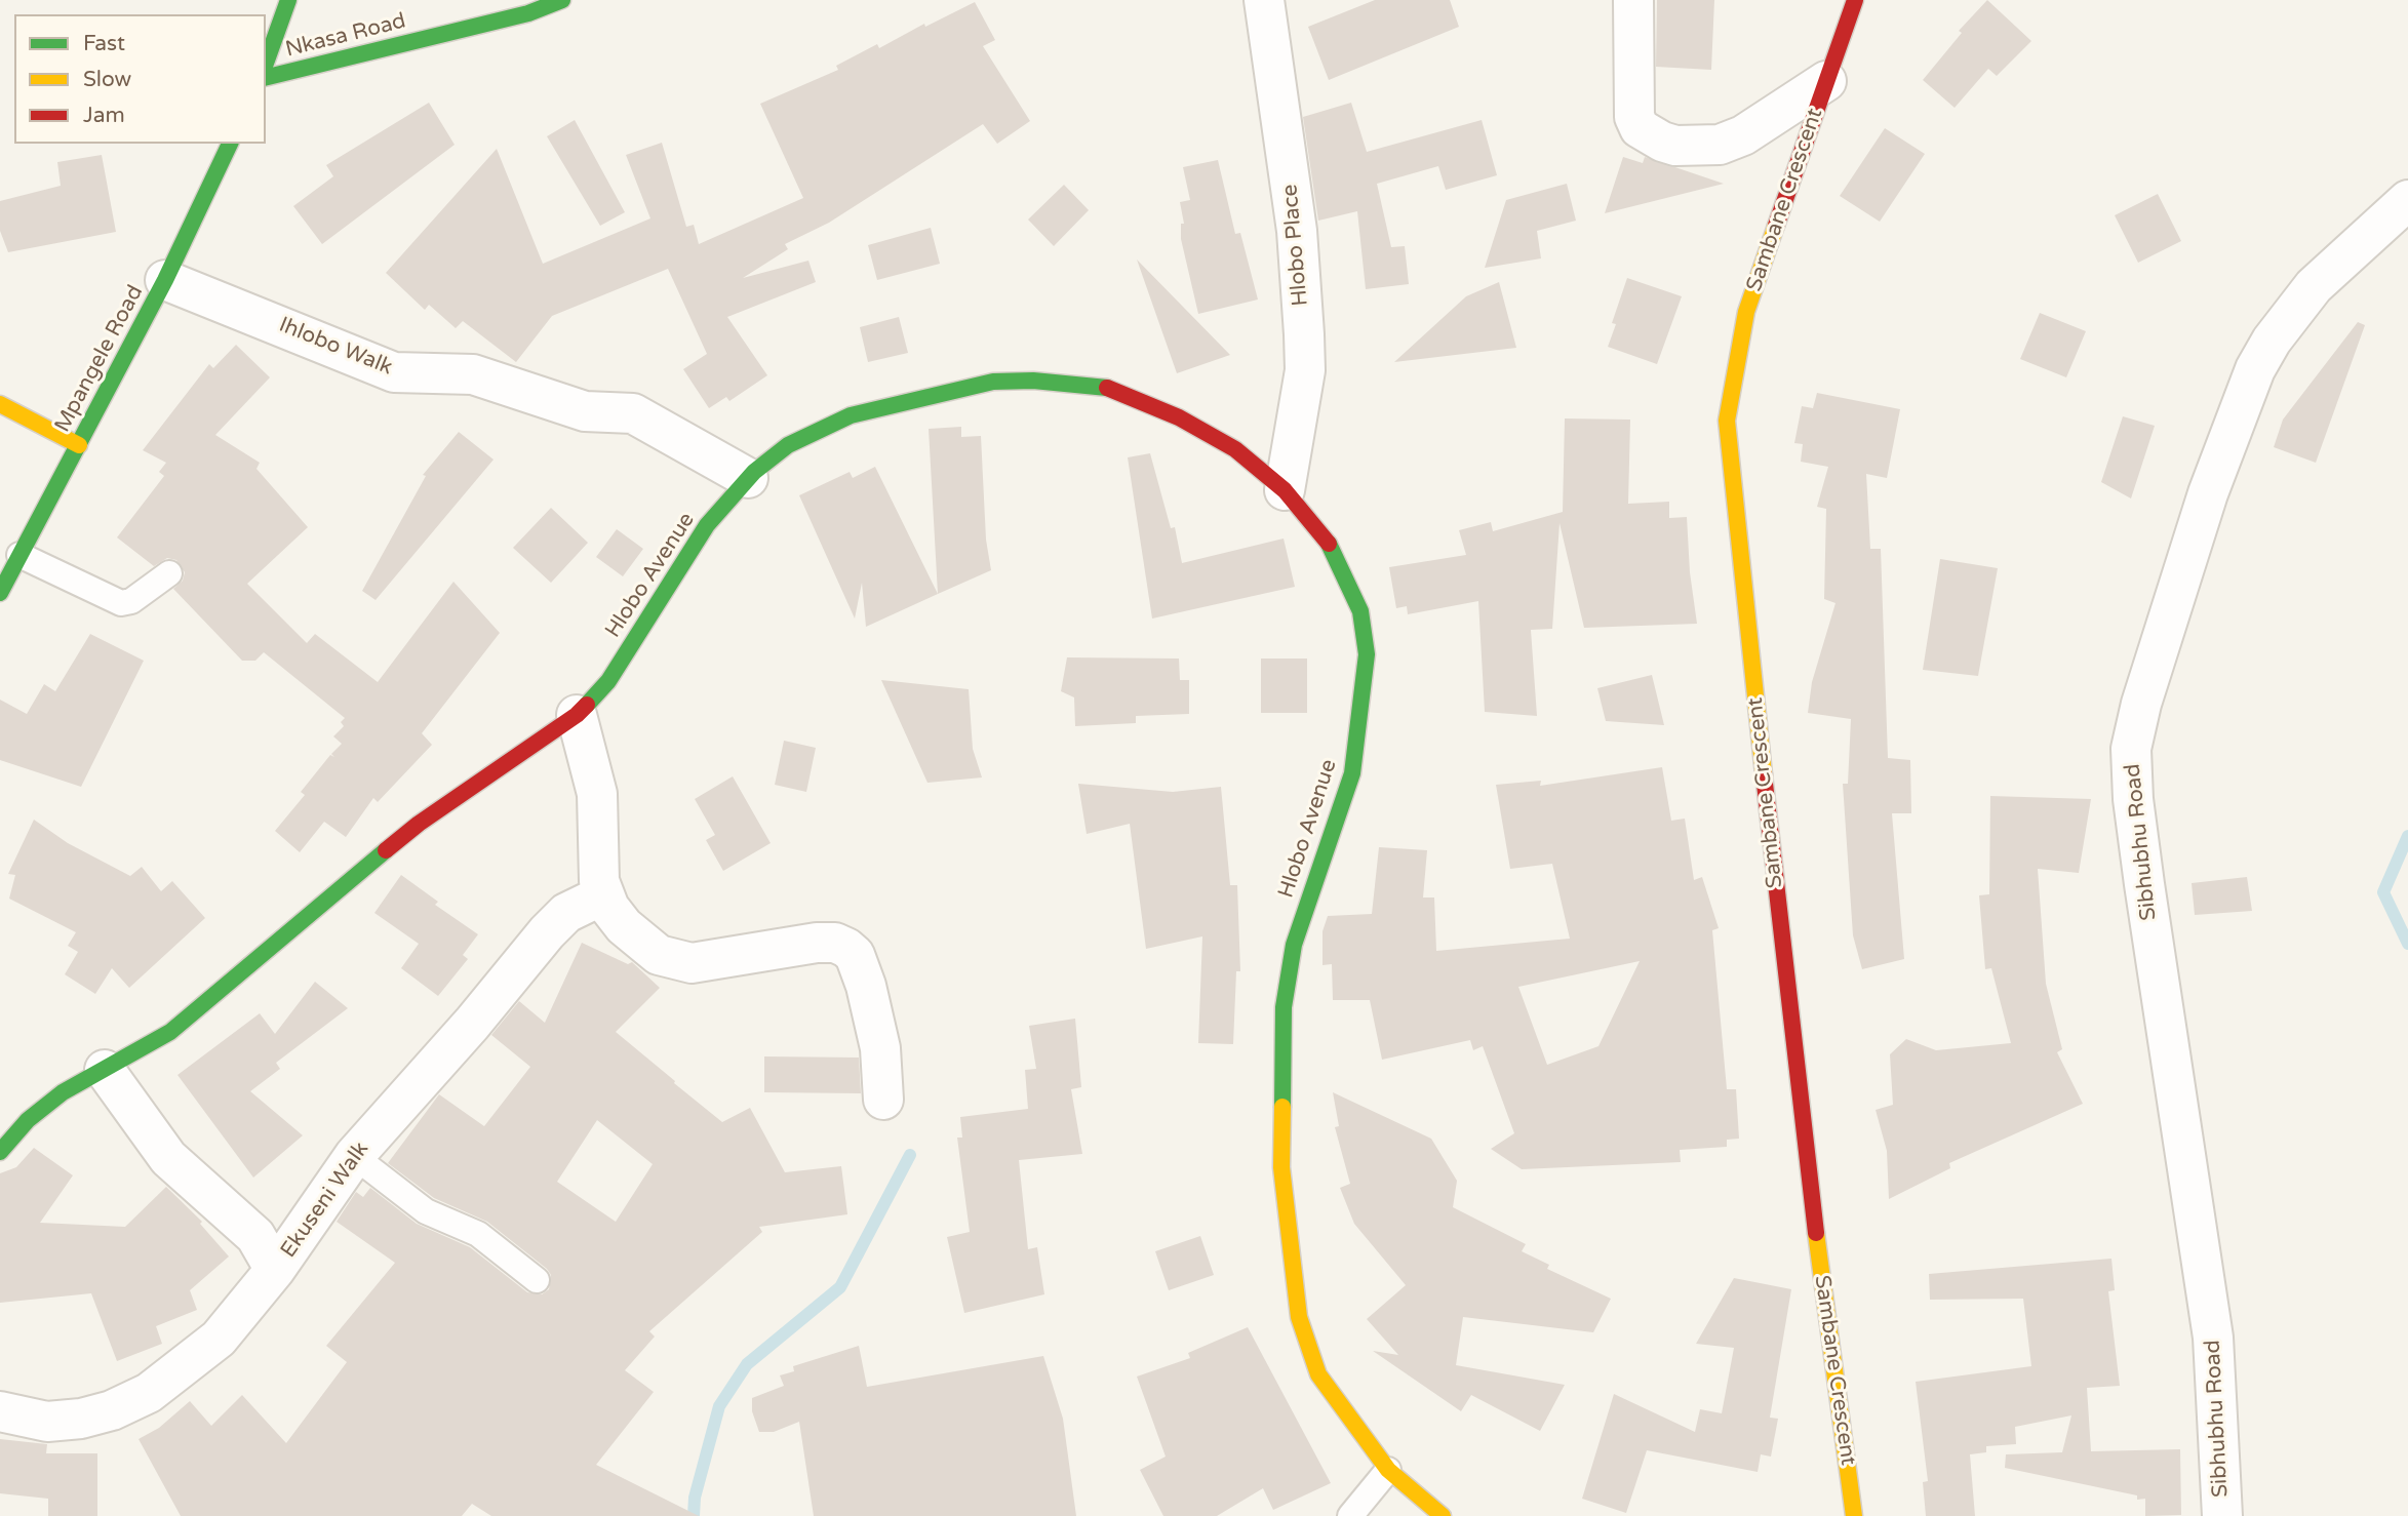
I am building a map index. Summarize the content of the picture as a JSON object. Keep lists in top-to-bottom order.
{
  "streets": {
    "street": [
      "Nkasa Road",
      "Sambane Crescent",
      "Hlobo Place",
      "Ihlobo Walk",
      "Mpangele Road",
      "Hlobo Avenue",
      "Sibhubhu Road",
      "Ekuseni Walk"
    ]
  },
  "crossings": [
    ["Hlobo Place", "Hlobo Avenue"],
    ["Ihlobo Walk", "Mpangele Road"],
    ["Ihlobo Walk", "Hlobo Avenue"]
  ],
  "legend": ["Fast", "Slow", "Jam"]
}
